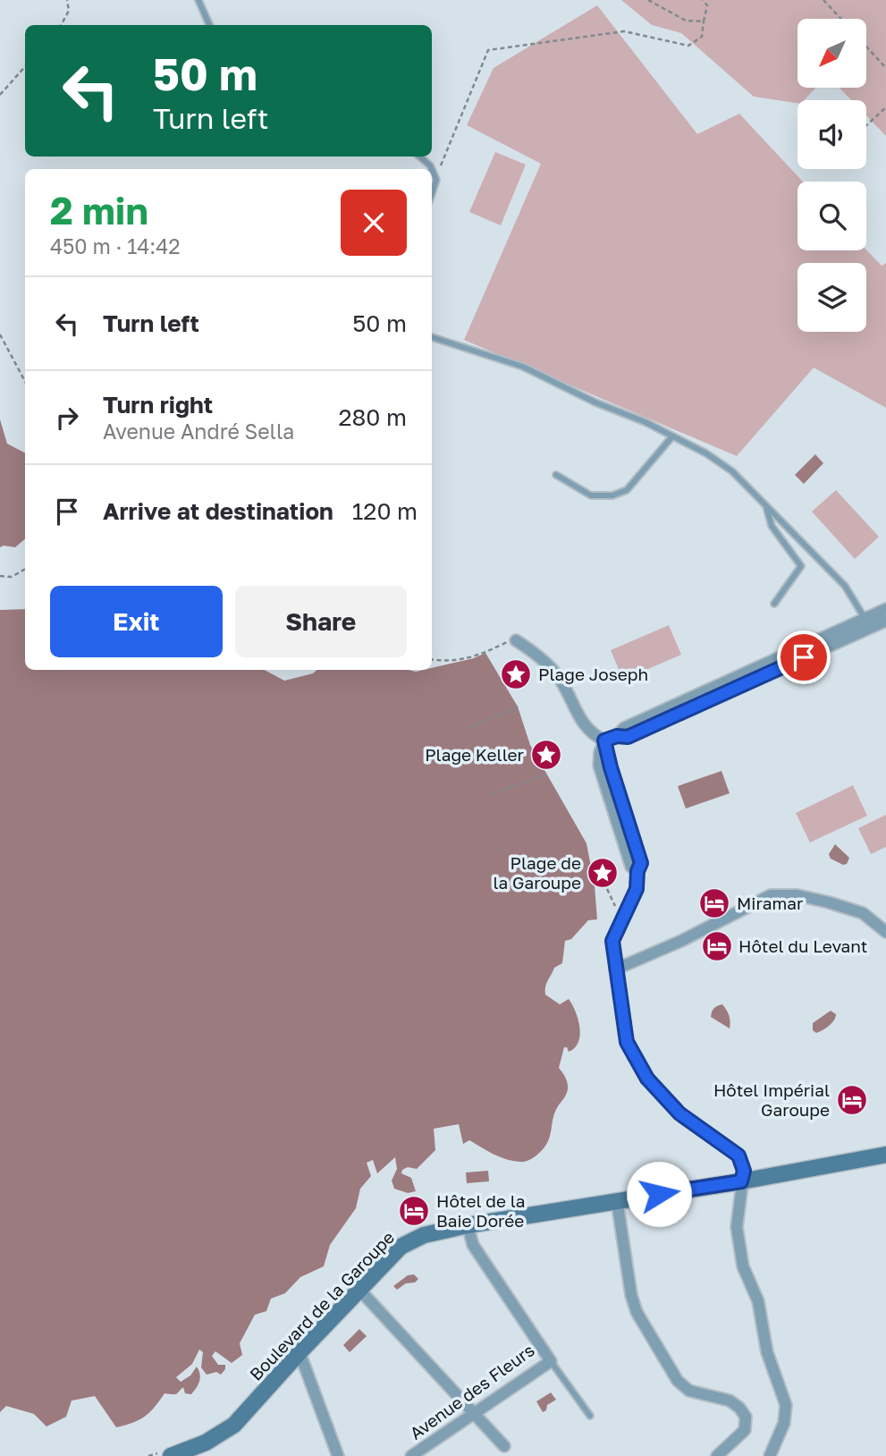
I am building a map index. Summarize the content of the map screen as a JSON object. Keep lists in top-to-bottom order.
{
  "streets": {
    "street": ["Boulevard de la Garoupe", "Avenue des Fleurs"]
  },
  "crossings": [
    ["Boulevard de la Garoupe", "Avenue des Fleurs"]
  ],
  "places": {
    "place": ["Plage Joseph", "Plage Keller", "Plage de la Garoupe"],
    "hotel": [
      "Miramar",
      "Hôtel du Levant",
      "Hôtel Impérial Garoupe",
      "Hôtel de la Baie Dorée"
    ]
  },
  "north": "bottom left",
  "page": {
    "turn": ["50 m", "Turn left"],
    "heading": ["2 min", "450 m · 14:42"],
    "list": [
      {
        "name": "Turn left",
        "value": "50 m"
      },
      {
        "name": "Turn right",
        "note": "Avenue André Sella",
        "value": "280 m"
      },
      {
        "name": "Arrive at destination",
        "value": "120 m"
      }
    ],
    "buttons": ["Exit", "Share"]
  }
}
